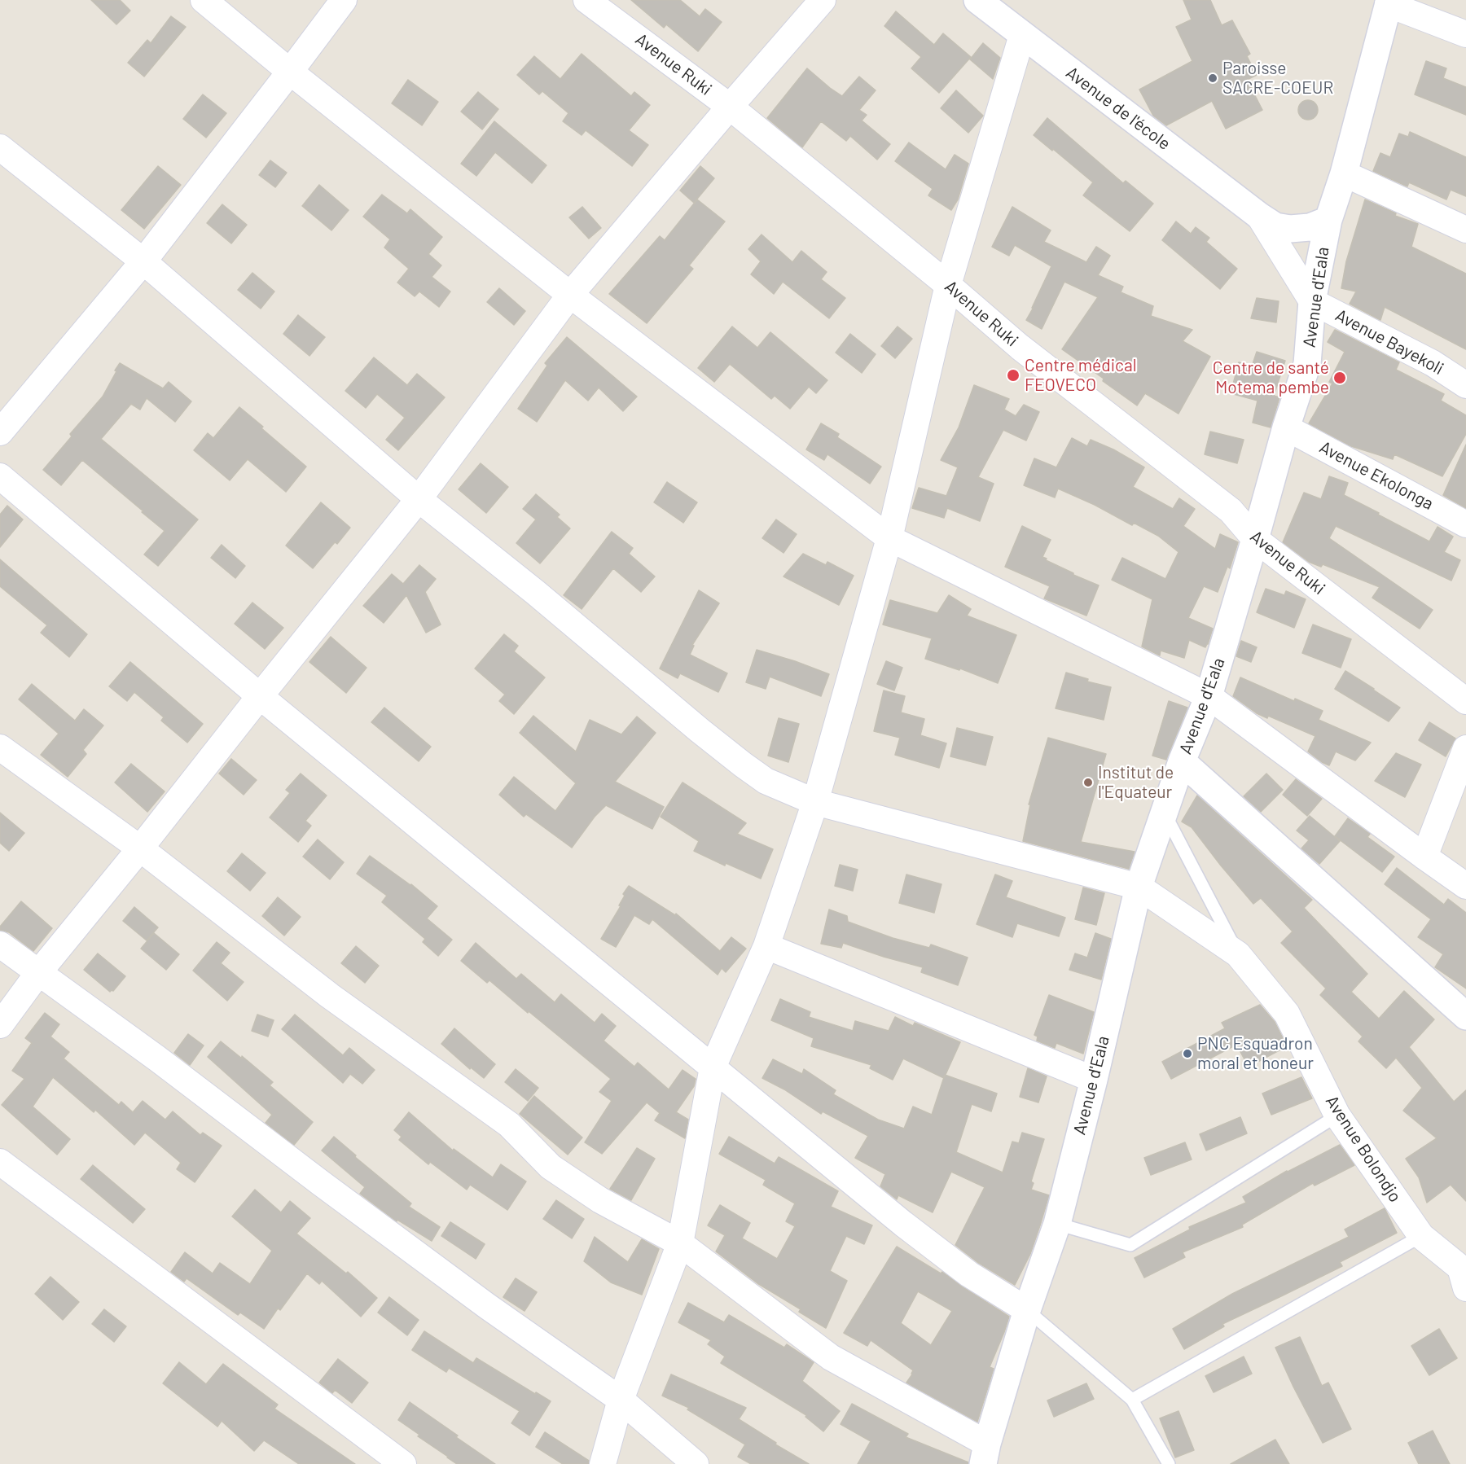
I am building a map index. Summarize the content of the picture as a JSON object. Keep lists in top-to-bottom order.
{
  "streets": {
    "street": [
      "Avenue Ruki",
      "Avenue de l'école",
      "Avenue d'Eala",
      "Avenue Bayekoli",
      "Avenue Ekolonga",
      "Avenue Bolondjo"
    ]
  },
  "crossings": [
    ["Avenue Ruki", "Avenue d'Eala"],
    ["Avenue de l'école", "Avenue d'Eala"],
    ["Avenue d'Eala", "Avenue Bayekoli"],
    ["Avenue d'Eala", "Avenue Ekolonga"],
    ["Avenue d'Eala", "Avenue Bolondjo"]
  ],
  "places": [
    "Paroisse SACRE-COEUR",
    "Centre médical FEOVECO",
    "Centre de santé Motema pembe",
    "Institut de l'Equateur",
    "PNC Esquadron moral et honeur"
  ]
}
